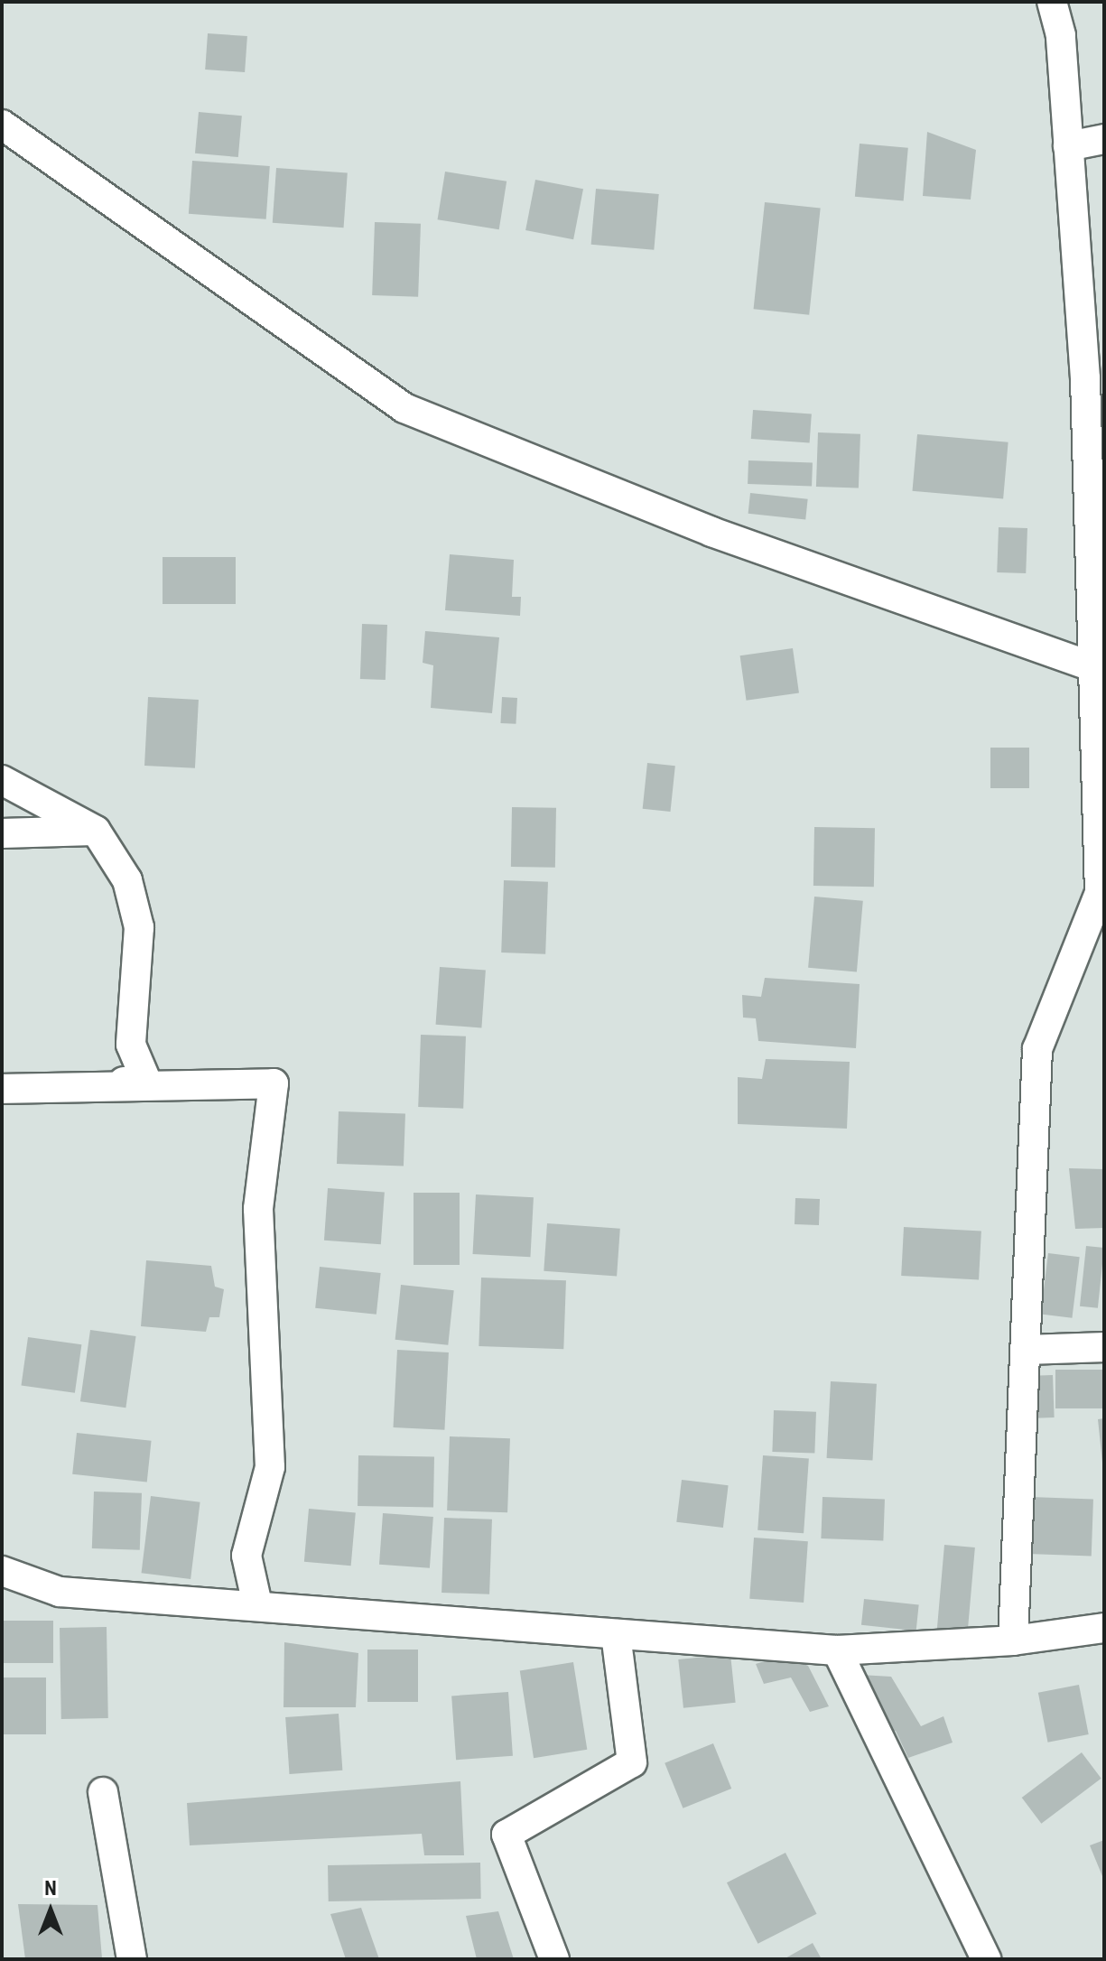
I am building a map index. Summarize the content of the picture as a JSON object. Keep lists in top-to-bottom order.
{
  "north": "top"
}
